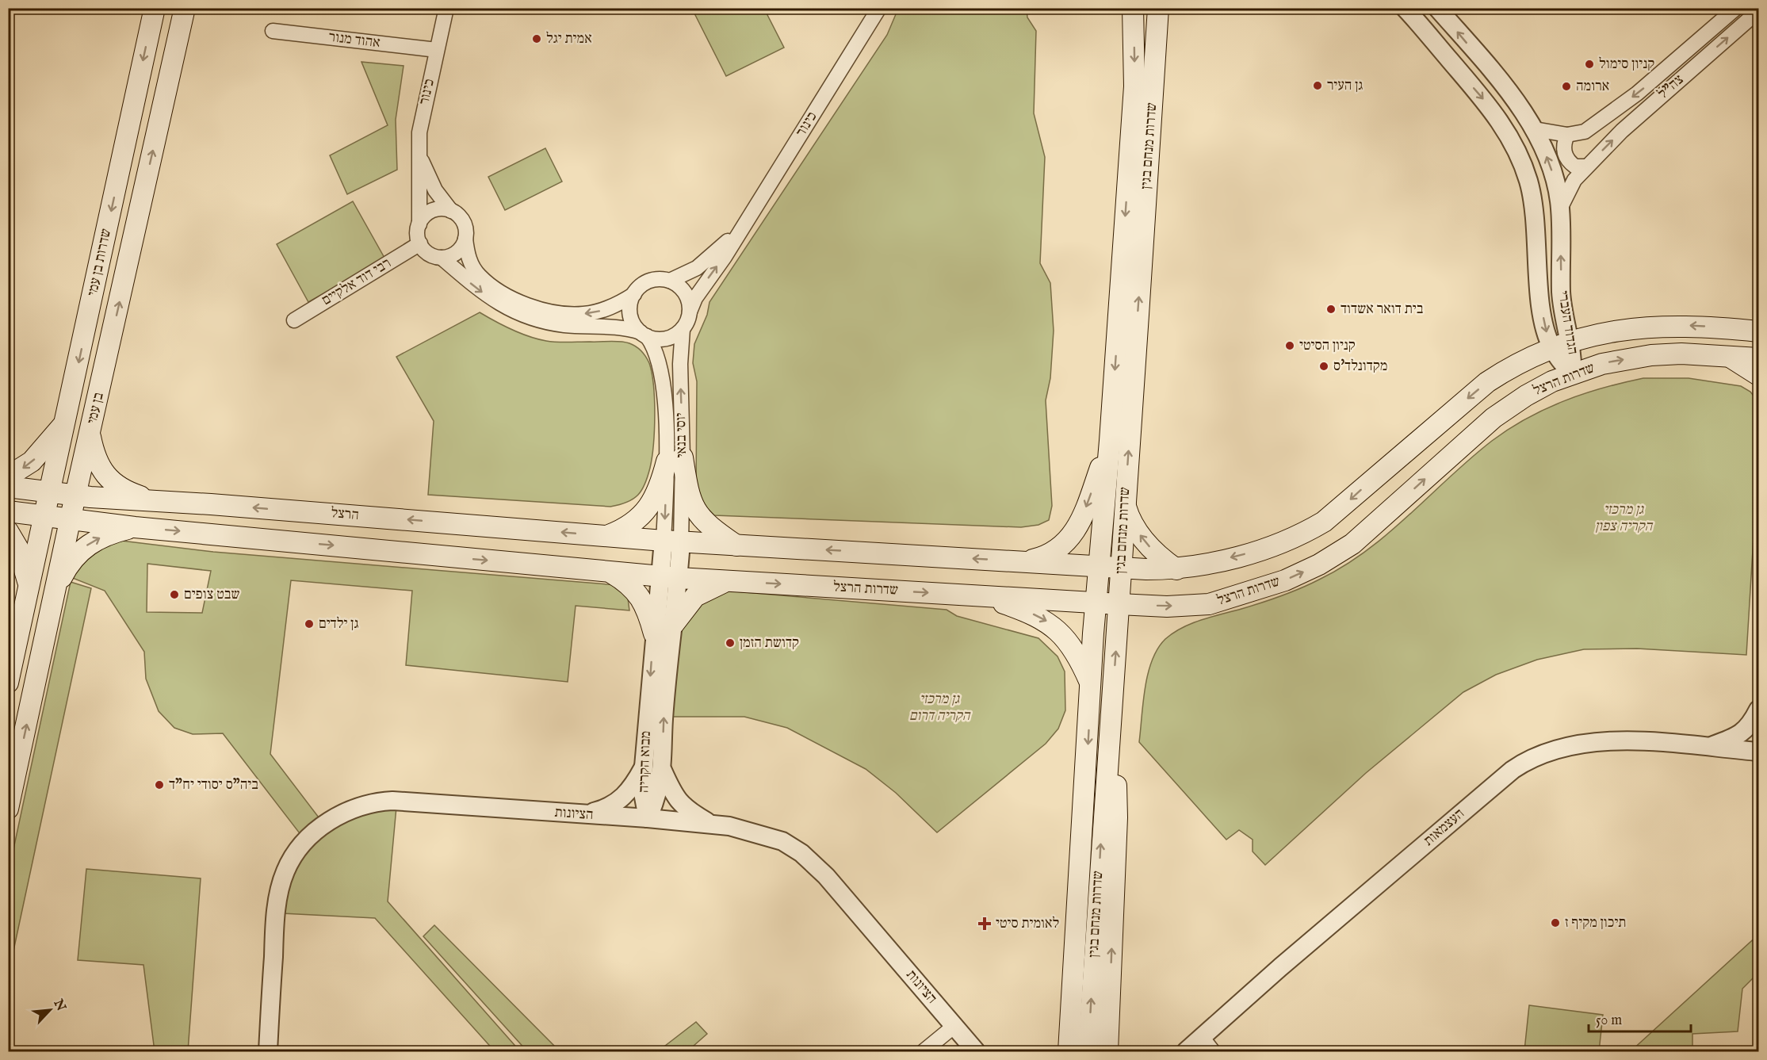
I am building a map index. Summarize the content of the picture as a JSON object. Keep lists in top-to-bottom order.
{
  "streets": {
    "main road": [
      "שדרות מנחם בגין",
      "שדרות בן עמי",
      "שדרות הרצל",
      "בן עמי",
      "הרצל"
    ],
    "street": [
      "אהוד מנור",
      "צה\"ל",
      "כינור",
      "רבי דוד אלקיים",
      "הגדוד העברי",
      "יוסי בנאי",
      "מבוא הקריה",
      "הציונות",
      "העצמאות"
    ]
  },
  "crossings": [
    ["אהוד מנור", "כינור"],
    ["צה\"ל", "הגדוד העברי"],
    ["כינור", "רבי דוד אלקיים"],
    ["כינור", "יוסי בנאי"],
    ["שדרות מנחם בגין", "שדרות הרצל"],
    ["שדרות בן עמי", "הרצל"],
    ["הגדוד העברי", "שדרות הרצל"],
    ["שדרות הרצל", "מבוא הקריה"],
    ["בן עמי", "הרצל"],
    ["יוסי בנאי", "הרצל"],
    ["יוסי בנאי", "מבוא הקריה"],
    ["הרצל", "מבוא הקריה"],
    ["מבוא הקריה", "הציונות"]
  ],
  "one_way": ["שדרות בן עמי", "בן עמי"],
  "parks": ["גן מרכזי הקריה צפון", "גן מרכזי הקריה דרום"],
  "places": {
    "other": [
      "אמית יגל",
      "קניון סימול",
      "גן העיר",
      "ארומה",
      "בית דואר אשדוד",
      "קניון הסיטי",
      "מקדונלד'ס",
      "שבט צופים",
      "גן ילדים",
      "קדושת הזמן",
      "ביה\"ס יסודי יח\"ד",
      "תיכון מקיף ז"
    ],
    "health": ["לאומית סיטי"]
  },
  "scale_bar": "50 m",
  "north": "top right"
}
